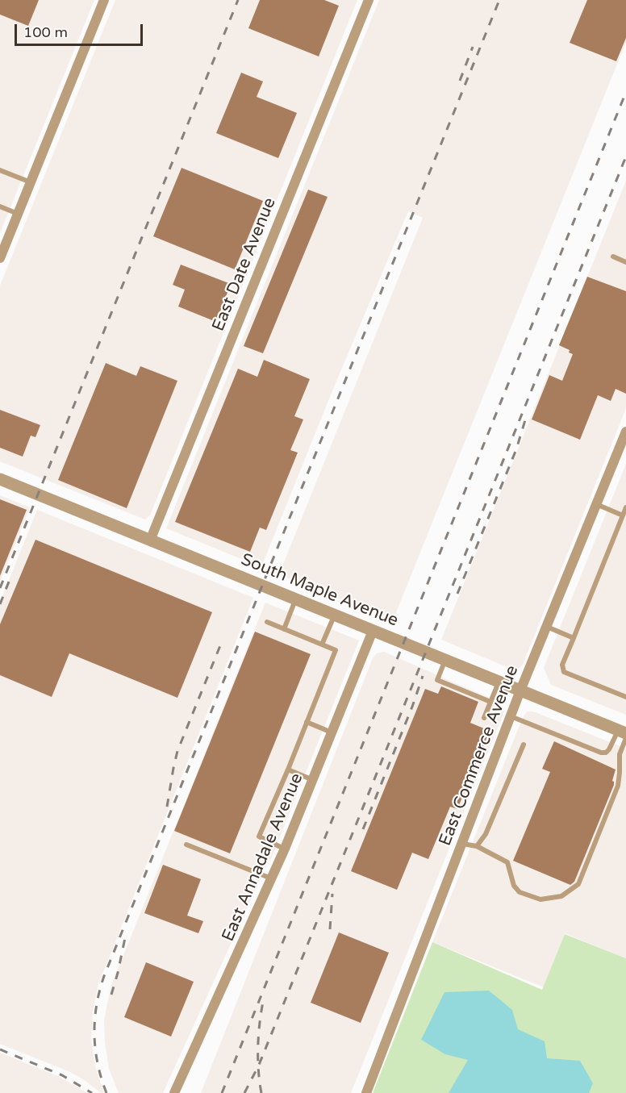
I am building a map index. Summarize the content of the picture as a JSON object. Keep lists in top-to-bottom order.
{
  "streets": {
    "street": [
      "East Date Avenue",
      "South Maple Avenue",
      "East Commerce Avenue",
      "East Annadale Avenue"
    ]
  },
  "crossings": [
    ["East Date Avenue", "South Maple Avenue"],
    ["South Maple Avenue", "East Commerce Avenue"],
    ["South Maple Avenue", "East Annadale Avenue"]
  ],
  "scale_bar": "100 m"
}
